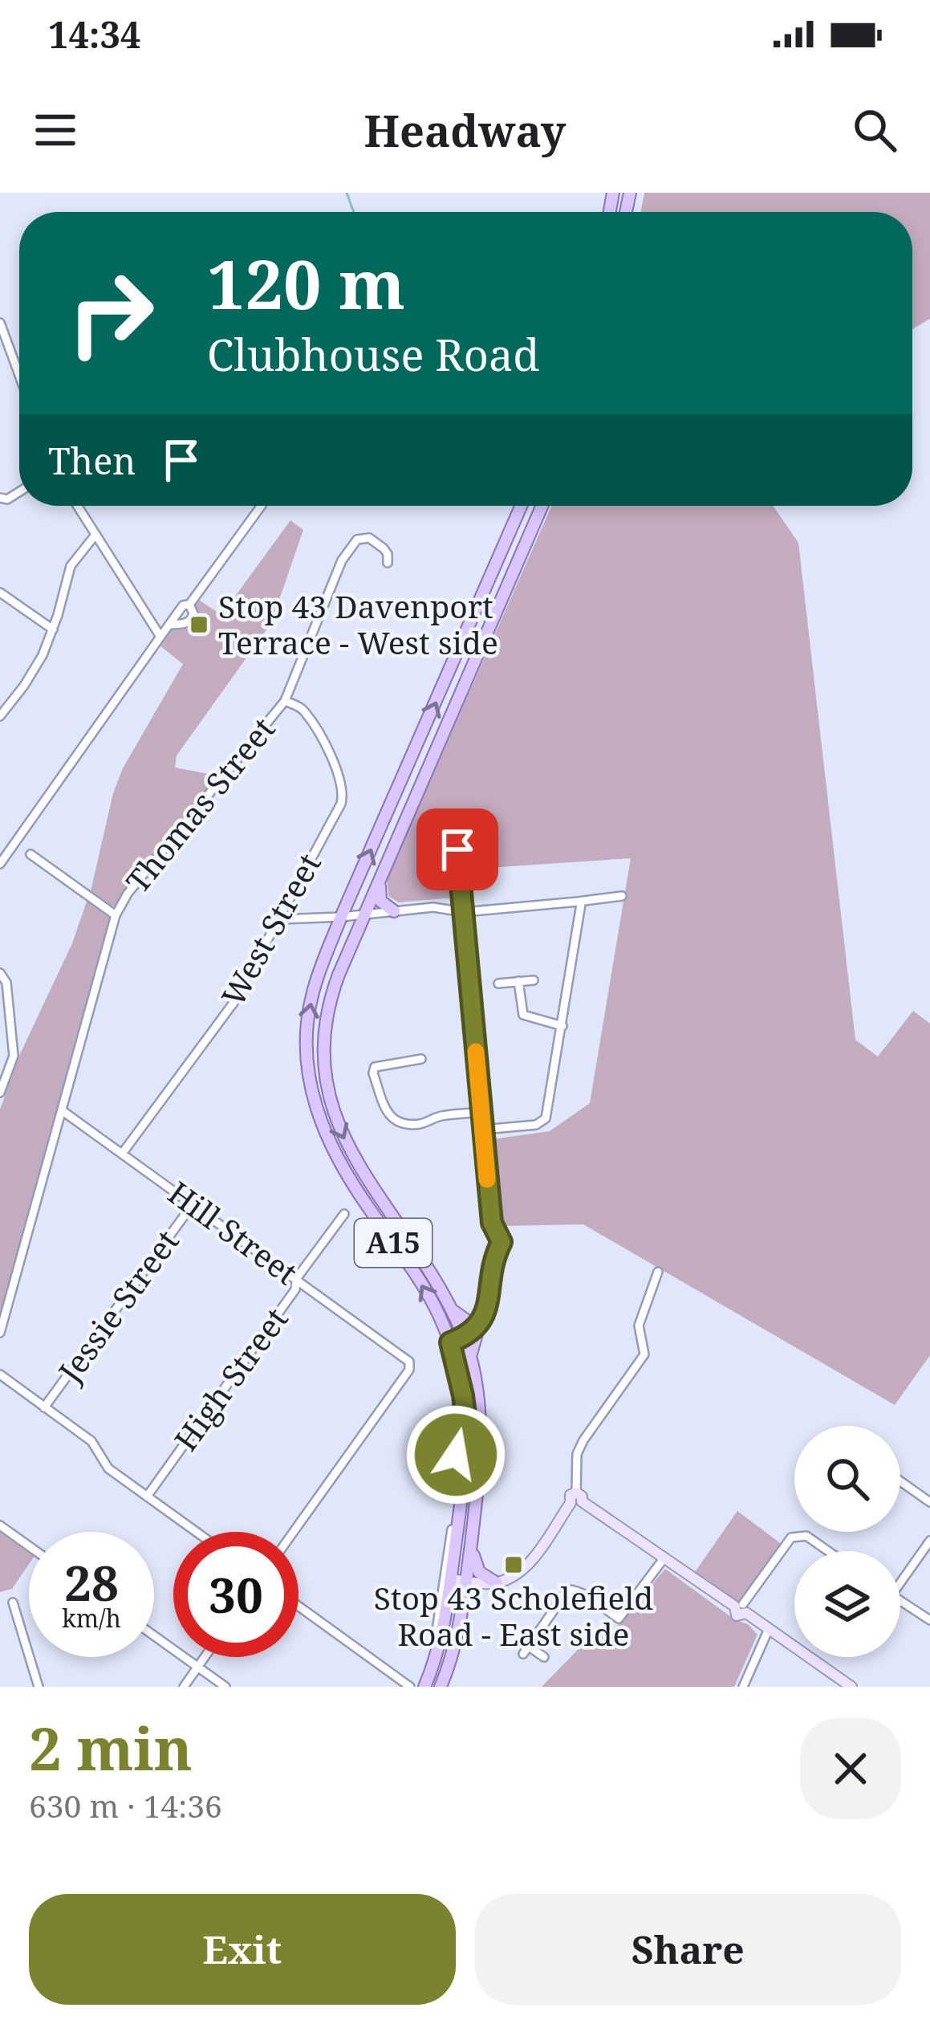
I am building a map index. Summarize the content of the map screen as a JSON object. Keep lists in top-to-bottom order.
{
  "streets": {
    "main road": ["A15"],
    "street": [
      "Thomas Street",
      "West Street",
      "Hill Street",
      "Jessie Street",
      "High Street"
    ]
  },
  "crossings": [
    ["Thomas Street", "West Street"],
    ["Thomas Street", "Hill Street"],
    ["West Street", "Hill Street"],
    ["Hill Street", "Jessie Street"],
    ["Hill Street", "High Street"]
  ],
  "places": {
    "transit": ["Stop 43 Davenport Terrace - West side", "Stop 43 Scholefield Road - East side"]
  },
  "page": {
    "status": "14:34",
    "header": "Headway",
    "turn": ["120 m", "Clubhouse Road"],
    "then": "Then",
    "speed": "28 km/h",
    "limit": "30",
    "heading": ["2 min", "630 m · 14:36"],
    "buttons": ["Exit", "Share"]
  }
}
